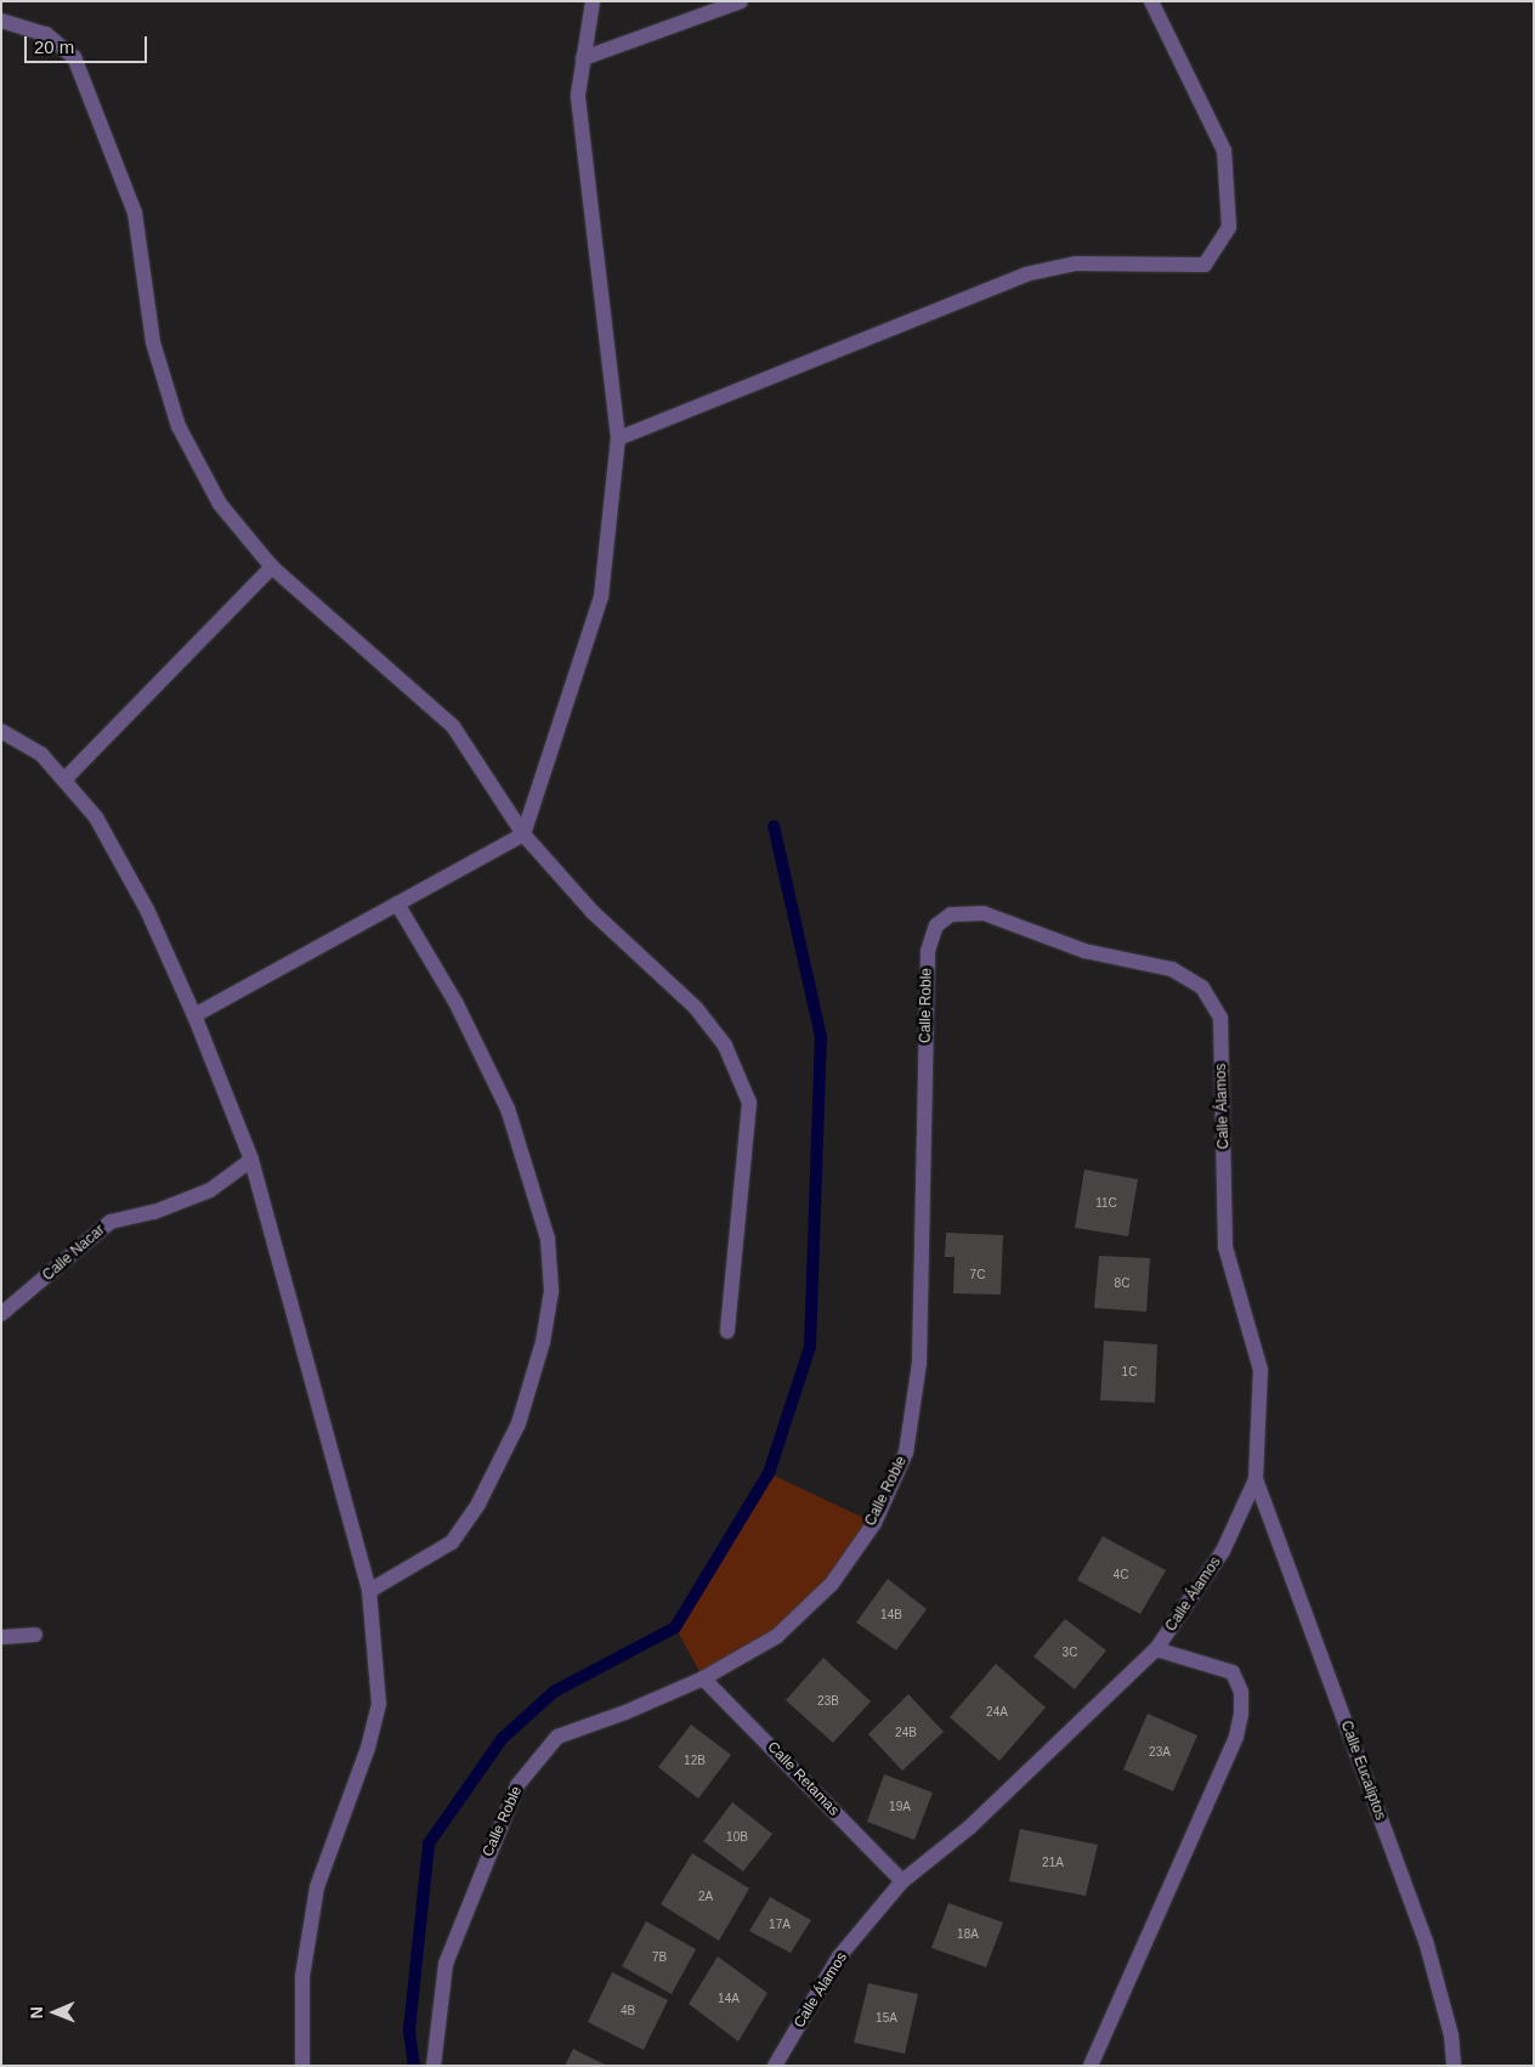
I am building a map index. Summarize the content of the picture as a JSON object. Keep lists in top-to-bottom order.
{
  "streets": {
    "street": [
      "Calle Roble",
      "Calle Álamos",
      "Calle Nacar",
      "Calle Eucaliptos",
      "Calle Retamas"
    ]
  },
  "crossings": [
    ["Calle Roble", "Calle Álamos"],
    ["Calle Roble", "Calle Retamas"],
    ["Calle Álamos", "Calle Eucaliptos"],
    ["Calle Álamos", "Calle Retamas"]
  ],
  "house_numbers": [
    "11C",
    "7C",
    "8C",
    "1C",
    "4C",
    "14B",
    "3C",
    "23B",
    "24A",
    "24B",
    "23A",
    "12B",
    "19A",
    "10B",
    "21A",
    "2A",
    "17A",
    "18A",
    "7B",
    "14A",
    "4B",
    "15A"
  ],
  "scale_bar": "20 m",
  "north": "left"
}
